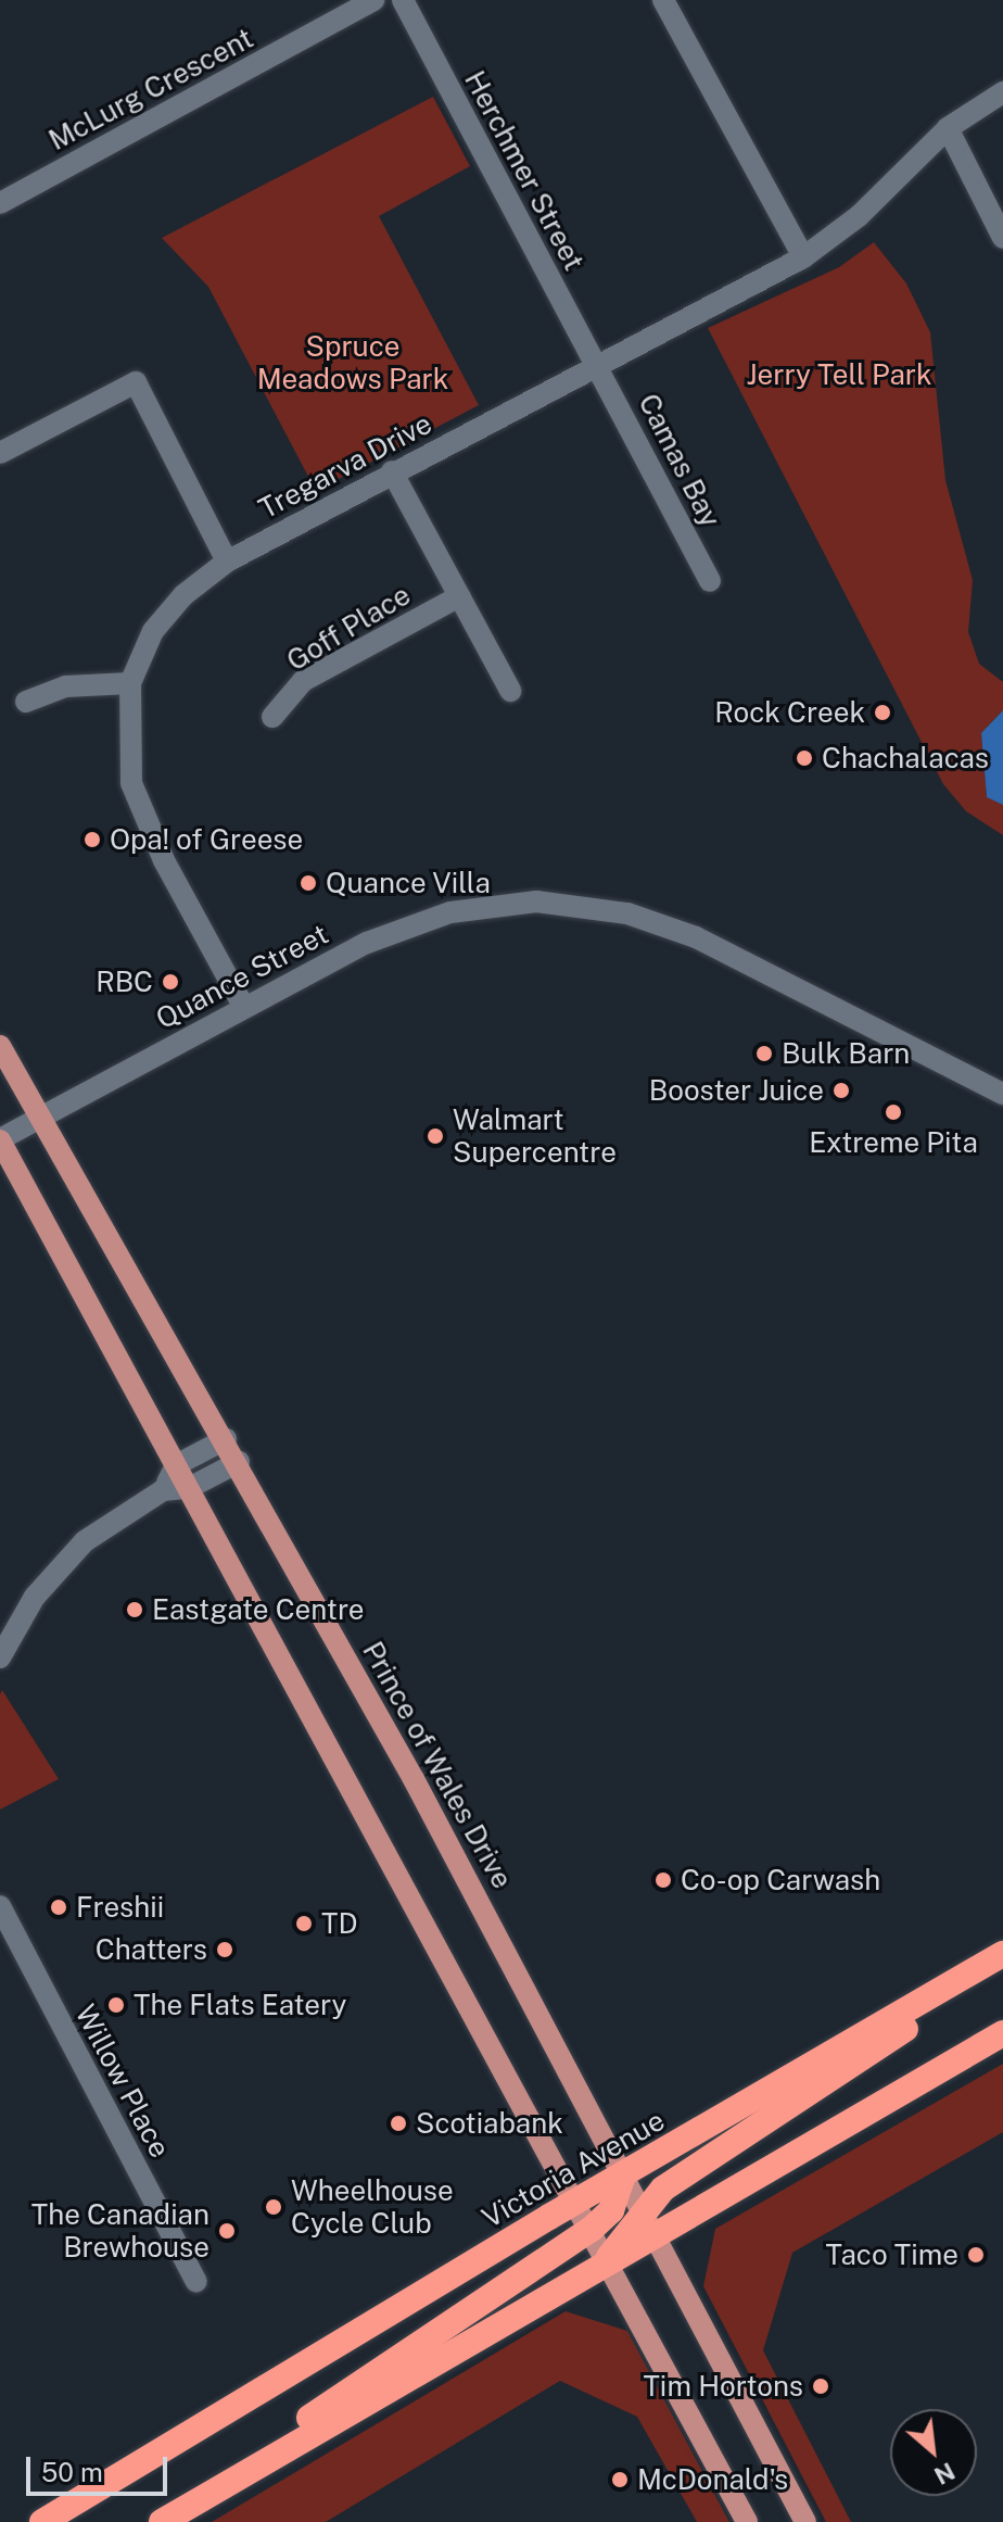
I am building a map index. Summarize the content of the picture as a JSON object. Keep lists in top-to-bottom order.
{
  "streets": {
    "highway": ["Victoria Avenue"],
    "main road": ["Prince of Wales Drive"],
    "street": [
      "McLurg Crescent",
      "Herchmer Street",
      "Camas Bay",
      "Tregarva Drive",
      "Goff Place",
      "Quance Street",
      "Willow Place"
    ]
  },
  "crossings": [
    ["Herchmer Street", "Camas Bay"],
    ["Herchmer Street", "Tregarva Drive"],
    ["Camas Bay", "Tregarva Drive"],
    ["Tregarva Drive", "Quance Street"],
    ["Quance Street", "Prince of Wales Drive"],
    ["Prince of Wales Drive", "Victoria Avenue"]
  ],
  "parks": ["Spruce Meadows Park", "Jerry Tell Park"],
  "places": [
    "Rock Creek",
    "Chachalacas",
    "Opa! of Greese",
    "Quance Villa",
    "RBC",
    "Bulk Barn",
    "Booster Juice",
    "Extreme Pita",
    "Walmart Supercentre",
    "Eastgate Centre",
    "Co-op Carwash",
    "Freshii",
    "TD",
    "Chatters",
    "The Flats Eatery",
    "Scotiabank",
    "Wheelhouse Cycle Club",
    "The Canadian Brewhouse",
    "Taco Time",
    "Tim Hortons",
    "McDonald's"
  ],
  "scale_bar": "50 m",
  "north": "bottom right"
}
